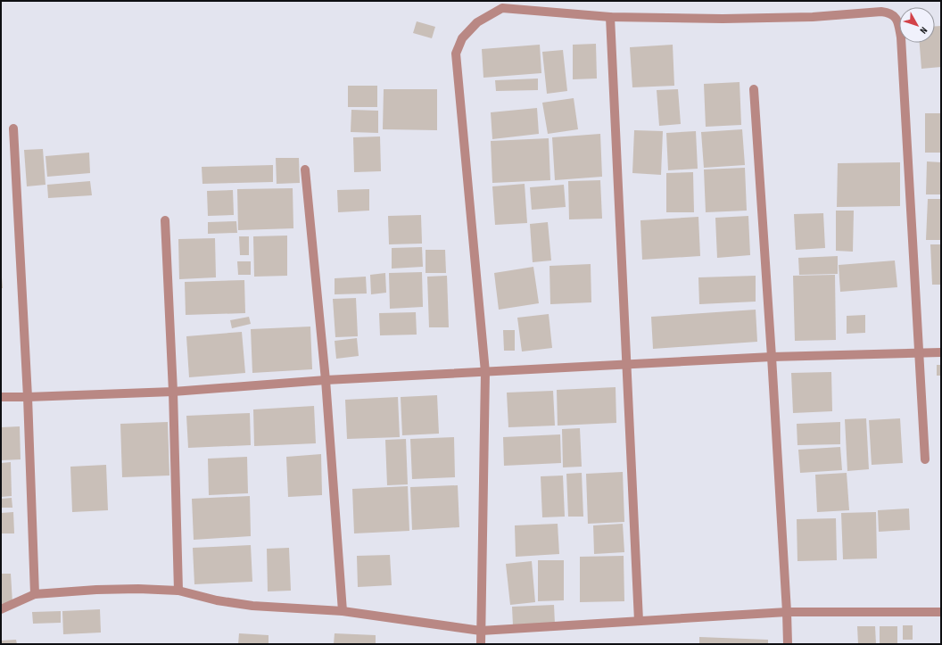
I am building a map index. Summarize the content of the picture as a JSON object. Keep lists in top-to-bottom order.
{
  "north": "bottom right"
}
